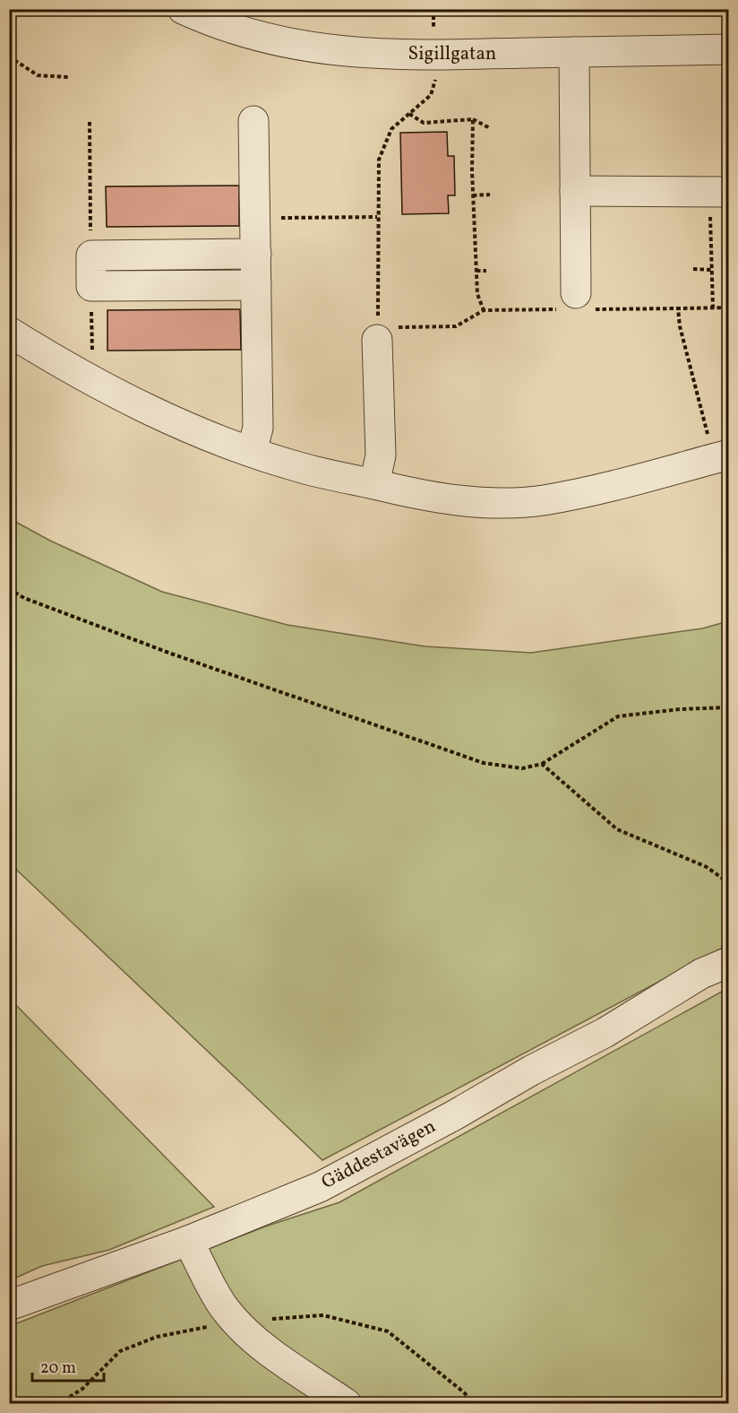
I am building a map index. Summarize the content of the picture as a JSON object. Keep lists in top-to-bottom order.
{
  "streets": {
    "street": ["Sigillgatan", "Gäddestavägen"]
  },
  "scale_bar": "20 m"
}
